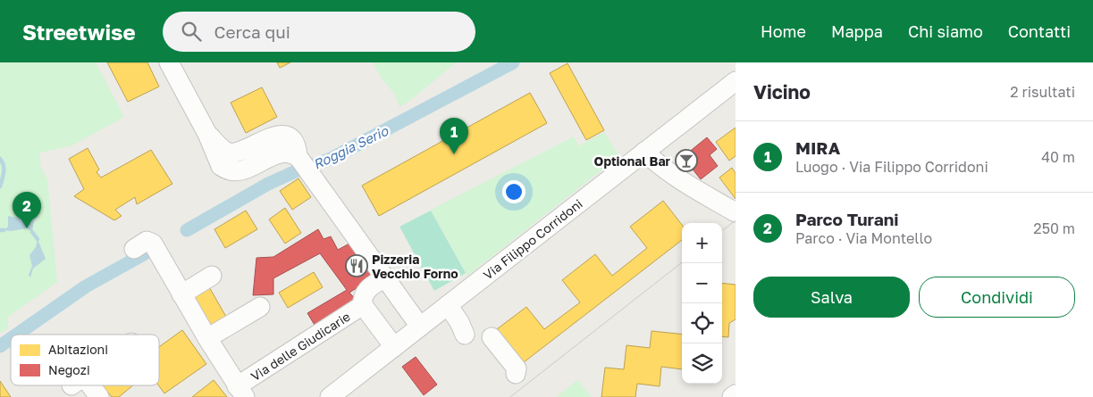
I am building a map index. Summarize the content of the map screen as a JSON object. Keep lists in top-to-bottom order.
{
  "streets": {
    "street": ["Via Filippo Corridoni", "Via delle Giudicarie"]
  },
  "crossings": [
    ["Via Filippo Corridoni", "Via delle Giudicarie"]
  ],
  "water": ["Roggia Serio"],
  "places": {
    "bar": ["Optional Bar"],
    "restaurant": ["Pizzeria Vecchio Forno"]
  },
  "legend": ["Abitazioni", "Negozi"],
  "page": {
    "header": "Streetwise",
    "search": "Cerca qui",
    "nav": [
      "Home",
      "Mappa",
      "Chi siamo",
      "Contatti"
    ],
    "heading": ["Vicino", "2 risultati"],
    "pins": ["1", "2"],
    "list": [
      {
        "mark": "1",
        "name": "MIRA",
        "note": "Luogo · Via Filippo Corridoni",
        "value": "40 m"
      },
      {
        "mark": "2",
        "name": "Parco Turani",
        "note": "Parco · Via Montello",
        "value": "250 m"
      }
    ],
    "map_buttons": ["+", "−"],
    "buttons": ["Salva", "Condividi"]
  }
}
